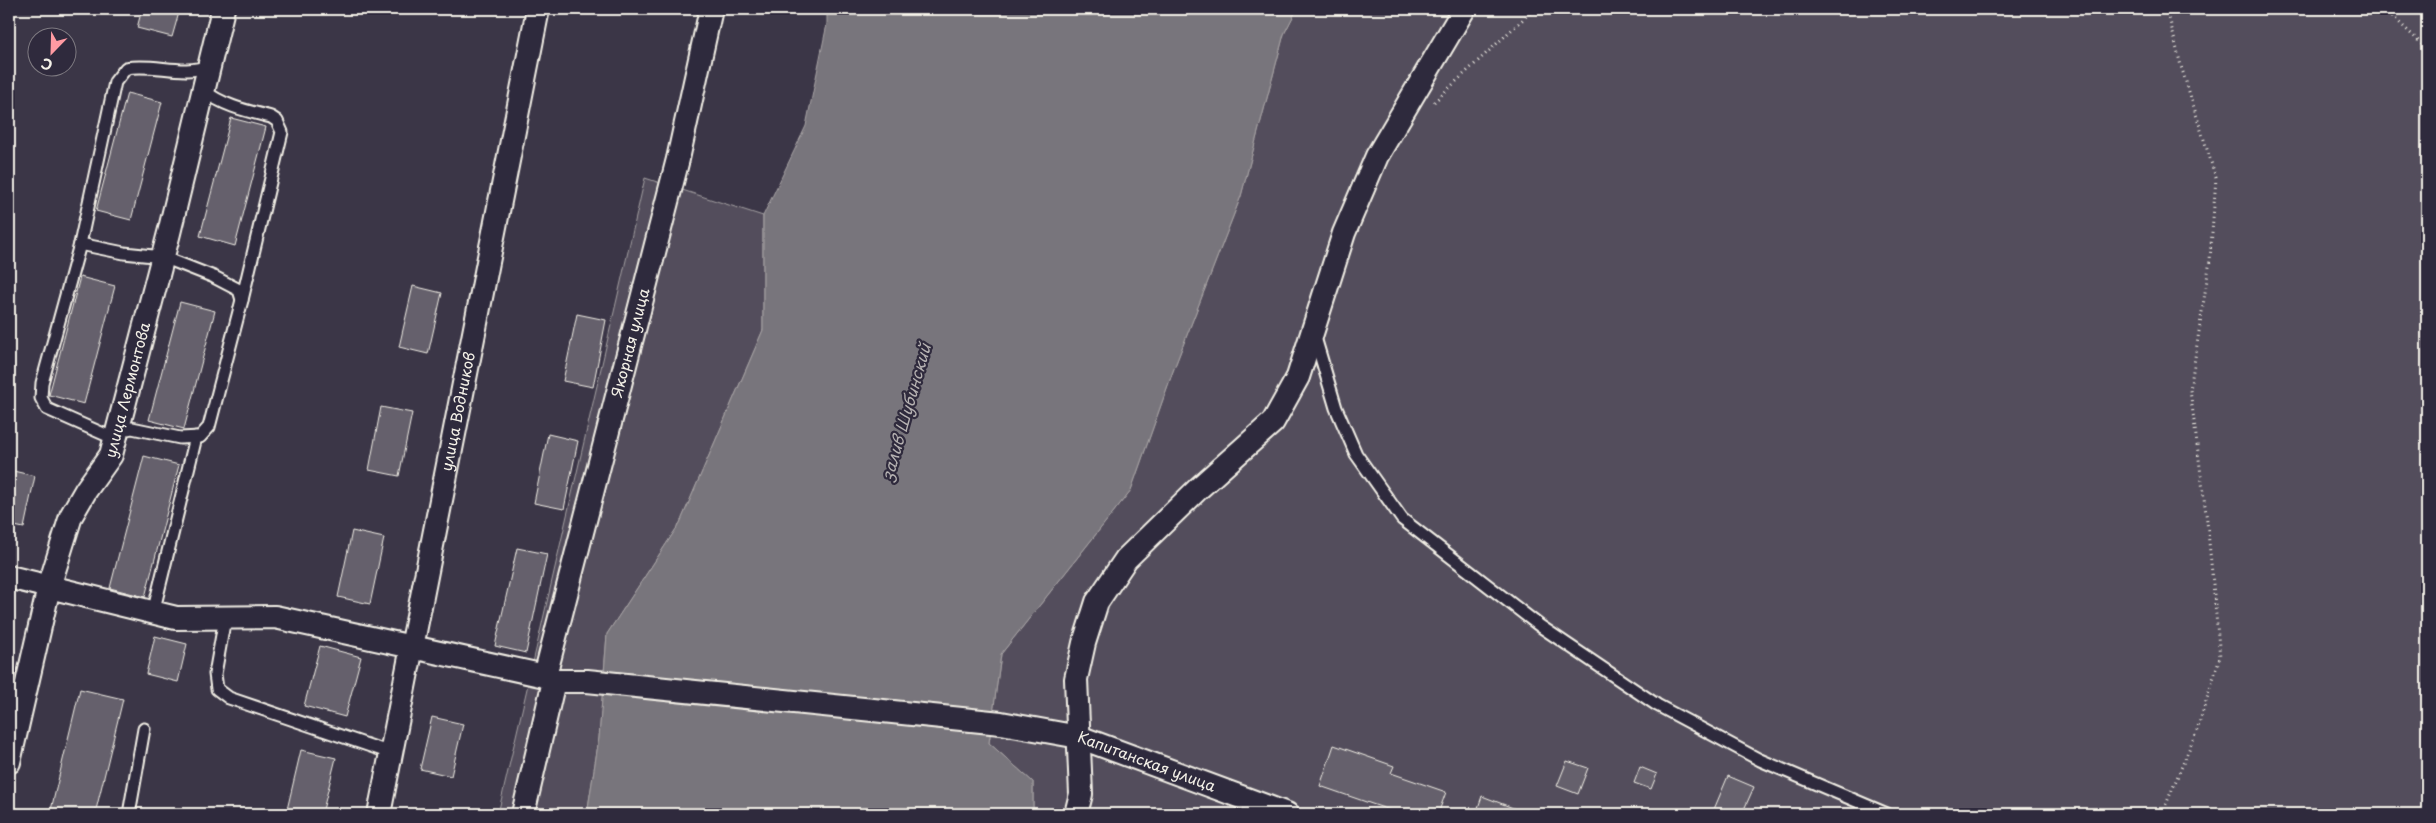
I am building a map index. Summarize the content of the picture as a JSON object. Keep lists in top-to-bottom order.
{
  "streets": {
    "street": [
      "Якорная улица",
      "улица Лермонтова",
      "улица Водников",
      "Капитанская улица"
    ]
  },
  "crossings": [
    ["Якорная улица", "Капитанская улица"],
    ["улица Лермонтова", "Капитанская улица"],
    ["улица Водников", "Капитанская улица"]
  ],
  "water": ["залив Шубинский"],
  "north": "bottom left"
}
